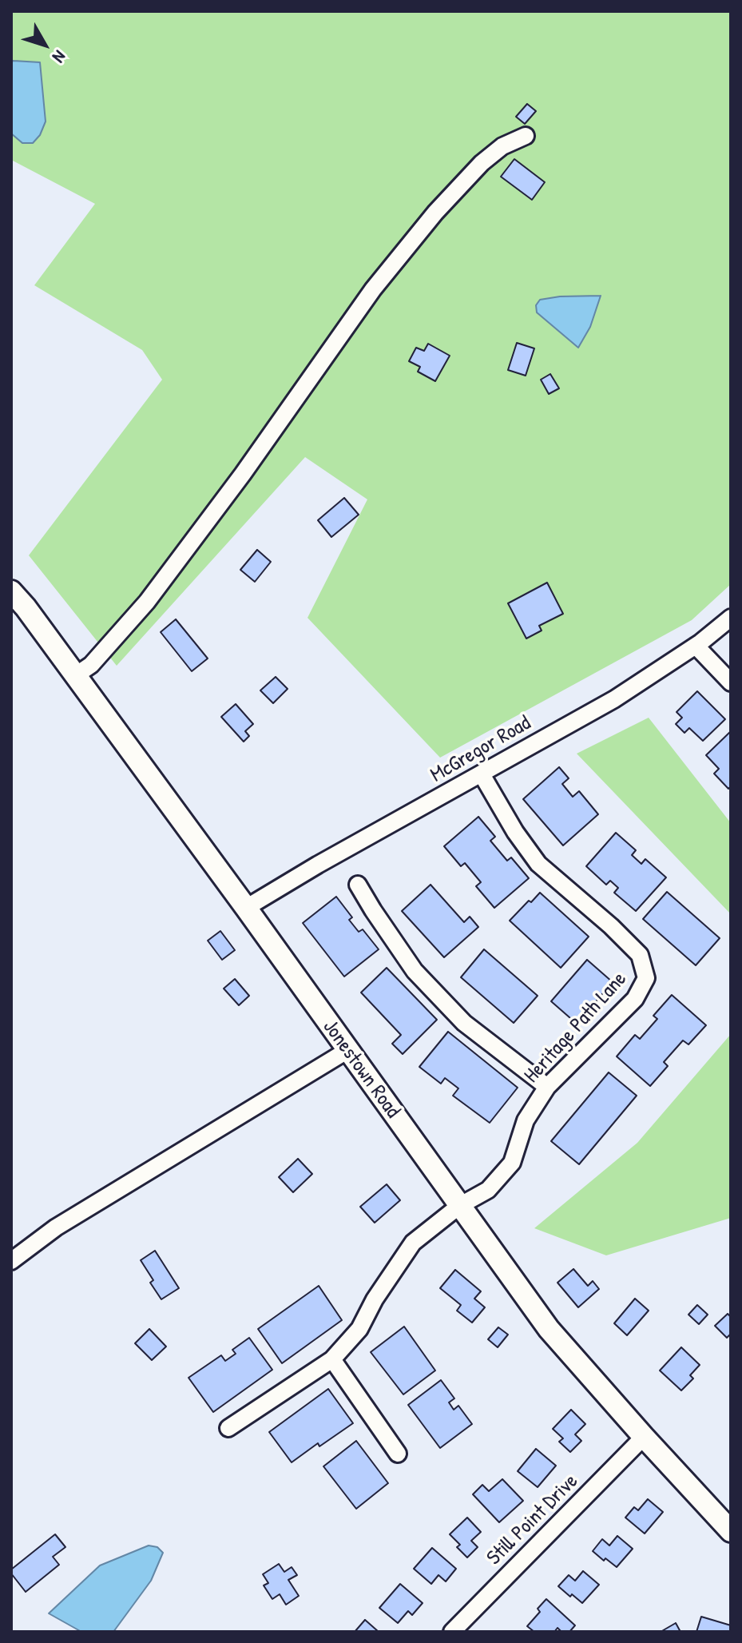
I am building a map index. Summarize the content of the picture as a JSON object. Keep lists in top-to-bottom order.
{
  "streets": {
    "main road": ["Jonestown Road"],
    "street": ["McGregor Road", "Heritage Path Lane", "Still Point Drive"]
  },
  "crossings": [
    ["McGregor Road", "Heritage Path Lane"],
    ["McGregor Road", "Jonestown Road"],
    ["Heritage Path Lane", "Jonestown Road"],
    ["Jonestown Road", "Still Point Drive"]
  ],
  "north": "bottom right"
}
